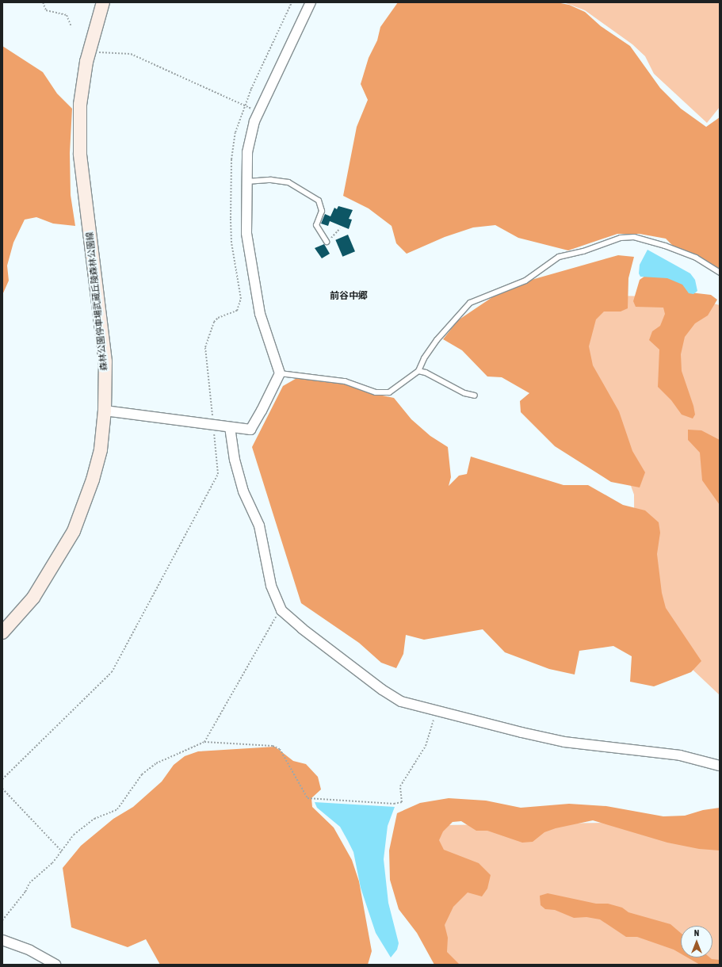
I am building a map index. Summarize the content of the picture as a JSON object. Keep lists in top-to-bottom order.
{
  "streets": {
    "main road": ["森林公園停車場武蔵丘陵森林公園線"]
  },
  "districts": ["前谷中郷"],
  "north": "top"
}
